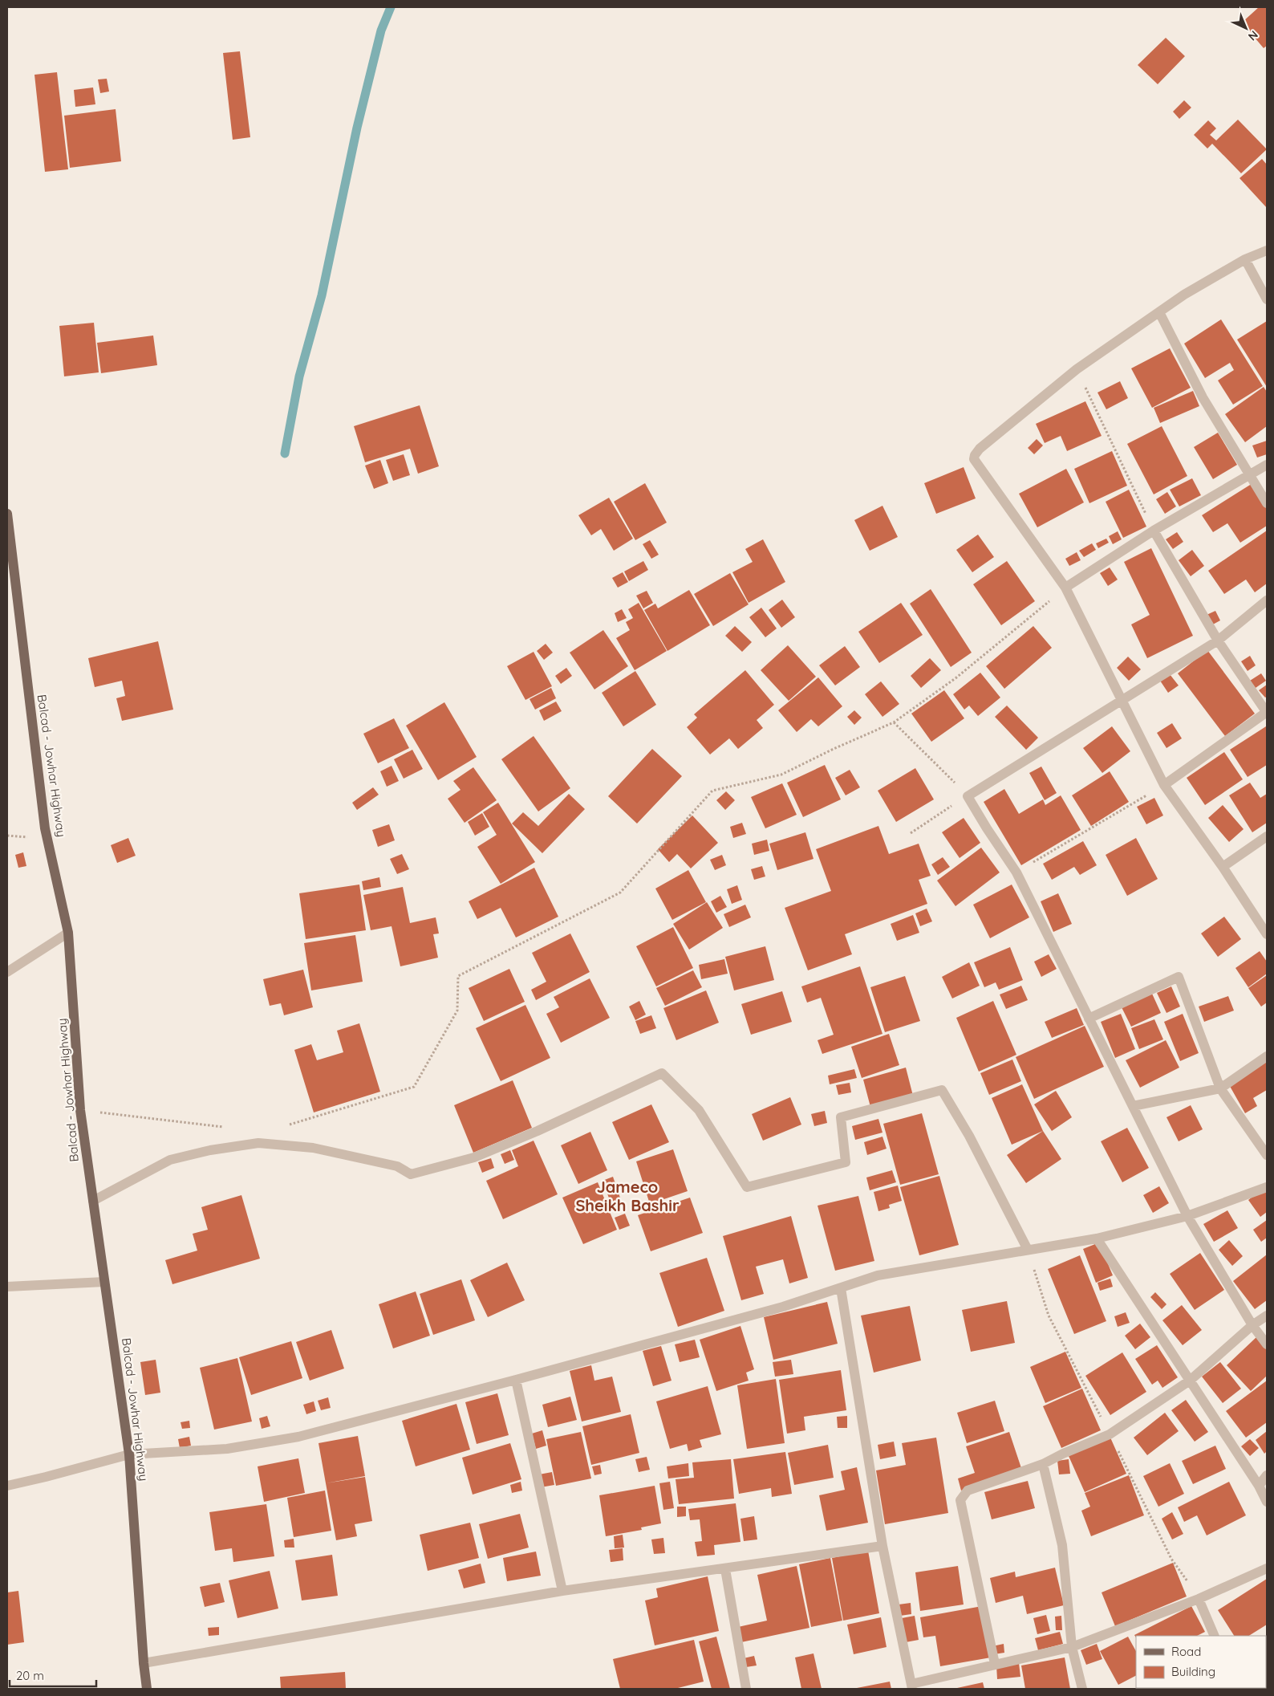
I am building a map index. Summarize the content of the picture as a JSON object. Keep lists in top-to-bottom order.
{
  "streets": {
    "main road": ["Balcad - Jowhar Highway"]
  },
  "districts": ["Jameco Sheikh Bashir"],
  "legend": ["Road", "Building"],
  "scale_bar": "20 m",
  "north": "bottom right"
}
